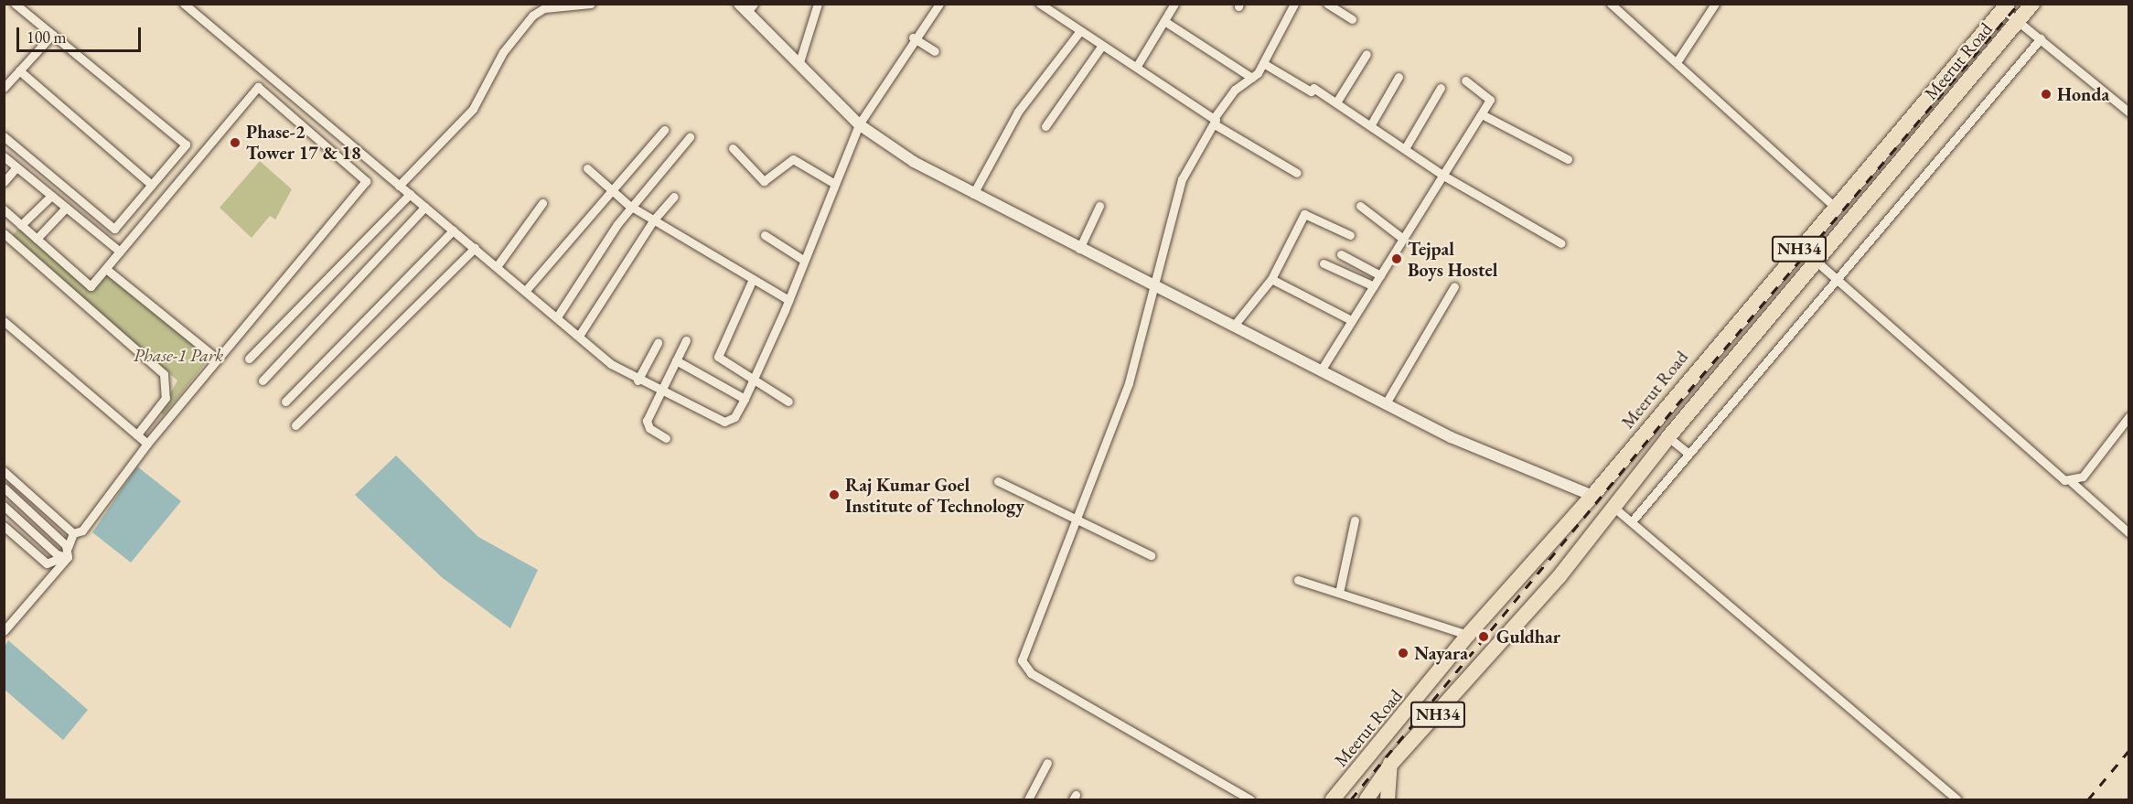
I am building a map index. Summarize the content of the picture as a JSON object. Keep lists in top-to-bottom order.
{
  "streets": {
    "highway": ["Meerut Road", "NH34"]
  },
  "parks": ["Phase-1 Park"],
  "places": [
    "Honda",
    "Phase-2 Tower 17 & 18",
    "Tejpal Boys Hostel",
    "Raj Kumar Goel Institute of Technology",
    "Guldhar",
    "Nayara"
  ],
  "scale_bar": "100 m"
}
